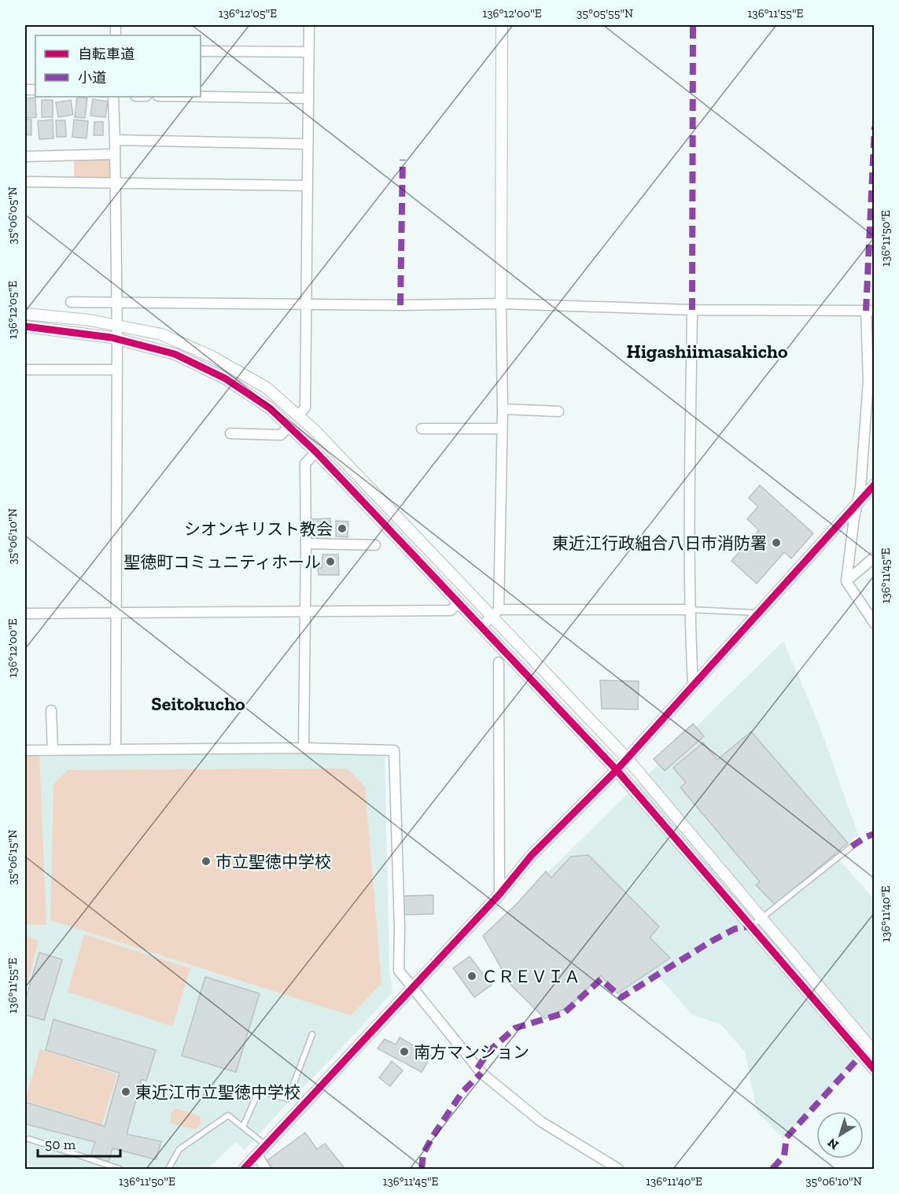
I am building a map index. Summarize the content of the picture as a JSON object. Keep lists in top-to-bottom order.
{
  "districts": ["Higashiimasakicho", "Seitokucho"],
  "places": [
    "シオンキリスト教会",
    "東近江行政組合八日市消防署",
    "聖徳町コミュニティホール",
    "市立聖徳中学校",
    "ＣＲＥＶＩＡ",
    "南方マンション",
    "東近江市立聖徳中学校"
  ],
  "legend": ["自転車道", "小道"],
  "scale_bar": "50 m",
  "north": "bottom left",
  "coordinates": [
    "136°12'05\"E",
    "136°12'00\"E",
    "35°05'55\"N",
    "136°11'55\"E",
    "35°06'05\"N",
    "136°11'50\"E",
    "35°06'10\"N",
    "136°11'45\"E",
    "35°06'15\"N",
    "136°11'40\"E"
  ]
}
